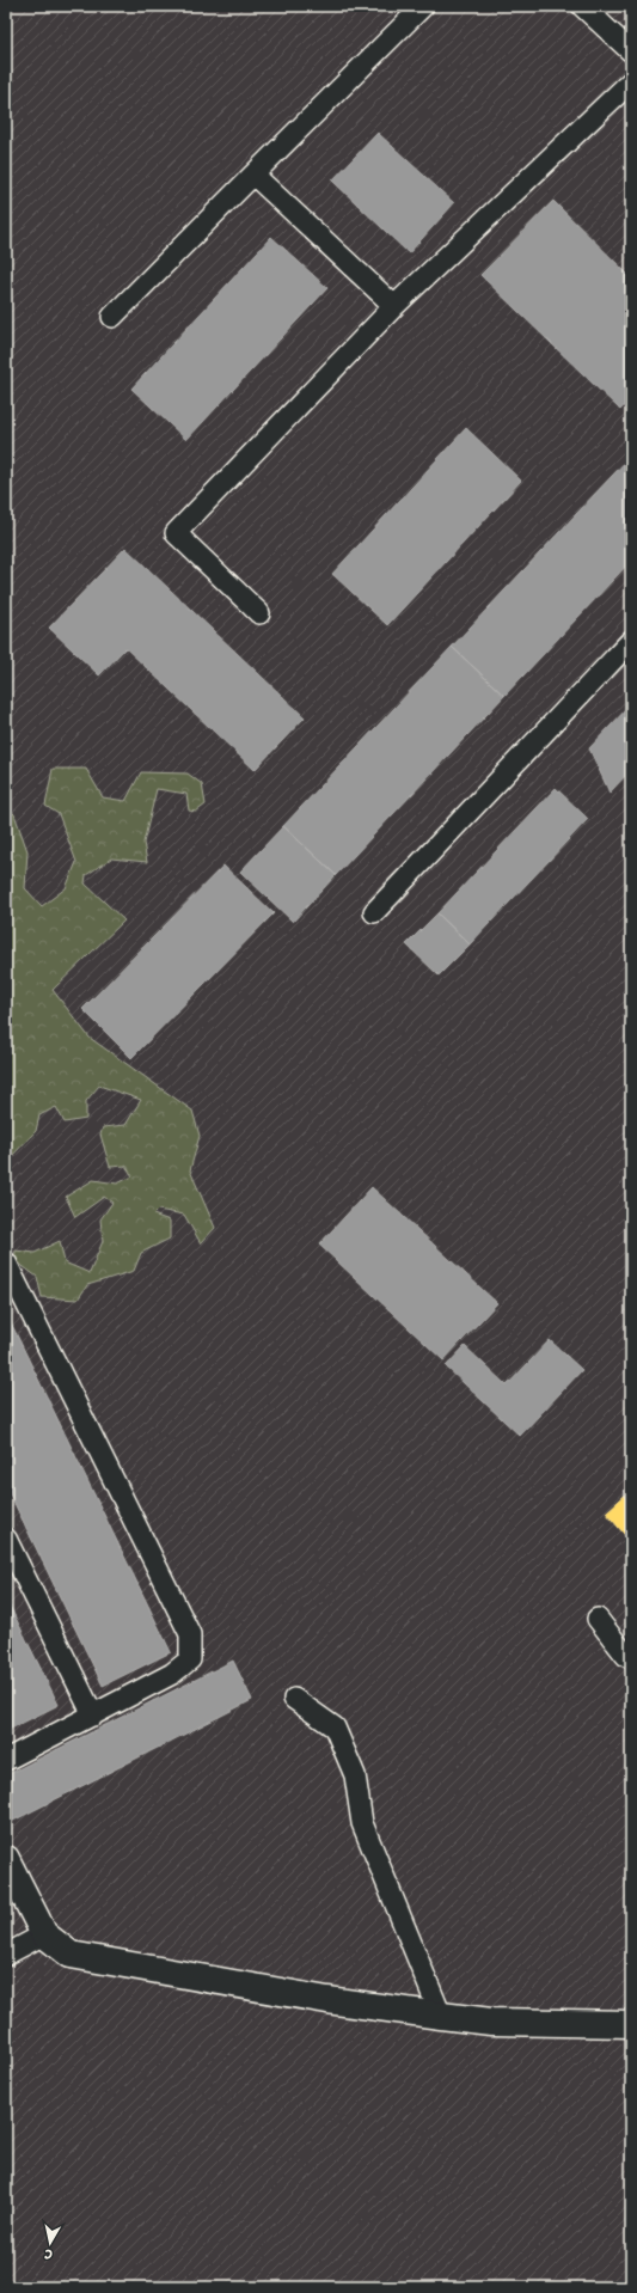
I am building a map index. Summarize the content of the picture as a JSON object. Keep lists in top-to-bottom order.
{
  "north": "bottom"
}
